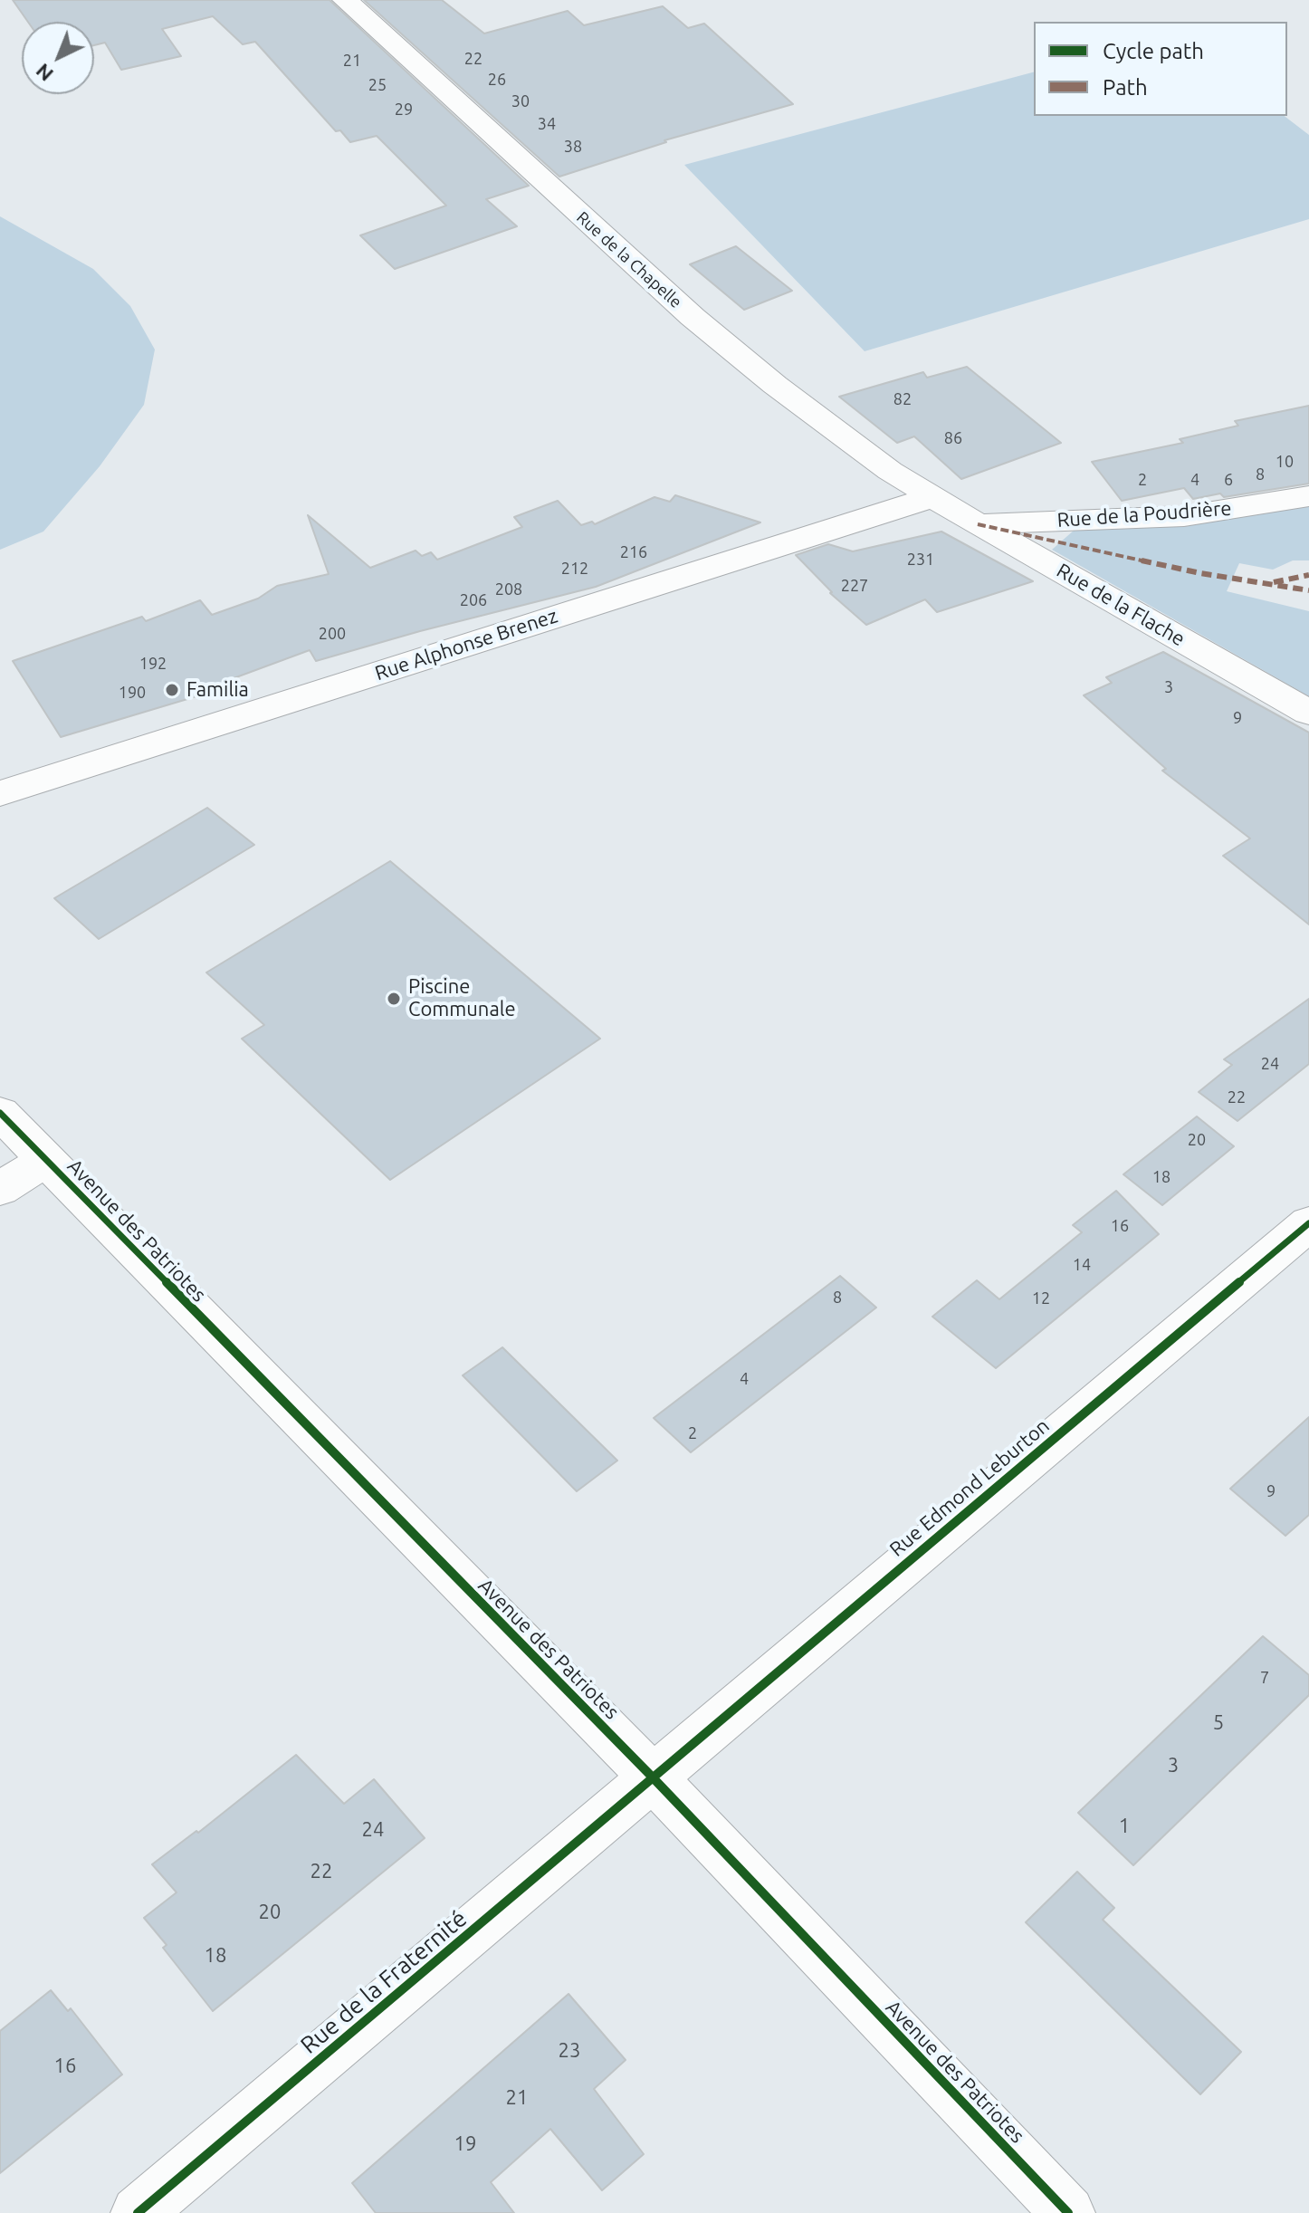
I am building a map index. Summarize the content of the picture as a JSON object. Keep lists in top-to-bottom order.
{
  "streets": {
    "street": [
      "Rue de la Chapelle",
      "Rue de la Poudrière",
      "Rue de la Flache",
      "Rue Alphonse Brenez",
      "Avenue des Patriotes",
      "Rue Edmond Leburton",
      "Rue de la Fraternité"
    ]
  },
  "crossings": [
    ["Rue de la Chapelle", "Rue de la Flache"],
    ["Rue de la Chapelle", "Rue Alphonse Brenez"],
    ["Rue de la Poudrière", "Rue de la Flache"],
    ["Rue de la Flache", "Rue Alphonse Brenez"],
    ["Avenue des Patriotes", "Rue Edmond Leburton"],
    ["Avenue des Patriotes", "Rue de la Fraternité"],
    ["Rue Edmond Leburton", "Rue de la Fraternité"]
  ],
  "places": ["Familia", "Piscine Communale"],
  "house_numbers": [
    "22",
    "21",
    "26",
    "25",
    "30",
    "29",
    "34",
    "38",
    "82",
    "86",
    "10",
    "8",
    "2",
    "4",
    "6",
    "216",
    "231",
    "212",
    "227",
    "208",
    "206",
    "200",
    "192",
    "3",
    "190",
    "9",
    "24",
    "22",
    "20",
    "18",
    "16",
    "14",
    "8",
    "12",
    "4",
    "2",
    "9",
    "7",
    "5",
    "3",
    "1",
    "24",
    "22",
    "20",
    "18",
    "23",
    "16",
    "21",
    "19"
  ],
  "legend": ["Cycle path", "Path"],
  "north": "bottom left"
}
